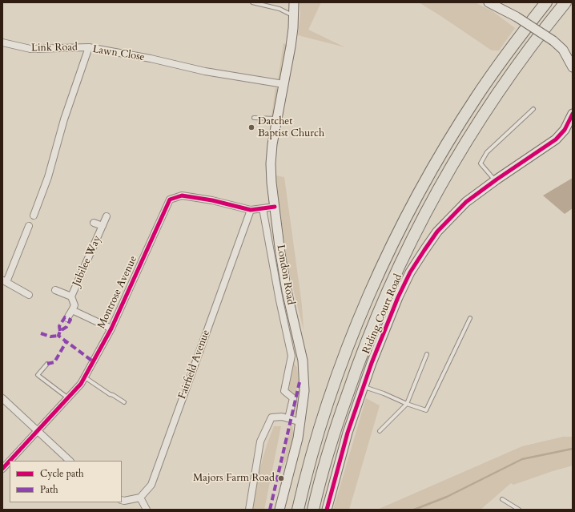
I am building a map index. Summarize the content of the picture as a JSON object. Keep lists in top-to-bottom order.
{
  "streets": {
    "street": [
      "Link Road",
      "Lawn Close",
      "Jubilee Way",
      "London Road",
      "Montrose Avenue",
      "Riding Court Road",
      "Fairfield Avenue"
    ]
  },
  "crossings": [
    ["Link Road", "Lawn Close"],
    ["Lawn Close", "London Road"],
    ["Jubilee Way", "Montrose Avenue"],
    ["London Road", "Montrose Avenue"],
    ["Montrose Avenue", "Fairfield Avenue"]
  ],
  "places": ["Datchet Baptist Church", "Majors Farm Road"],
  "legend": ["Cycle path", "Path"]
}
